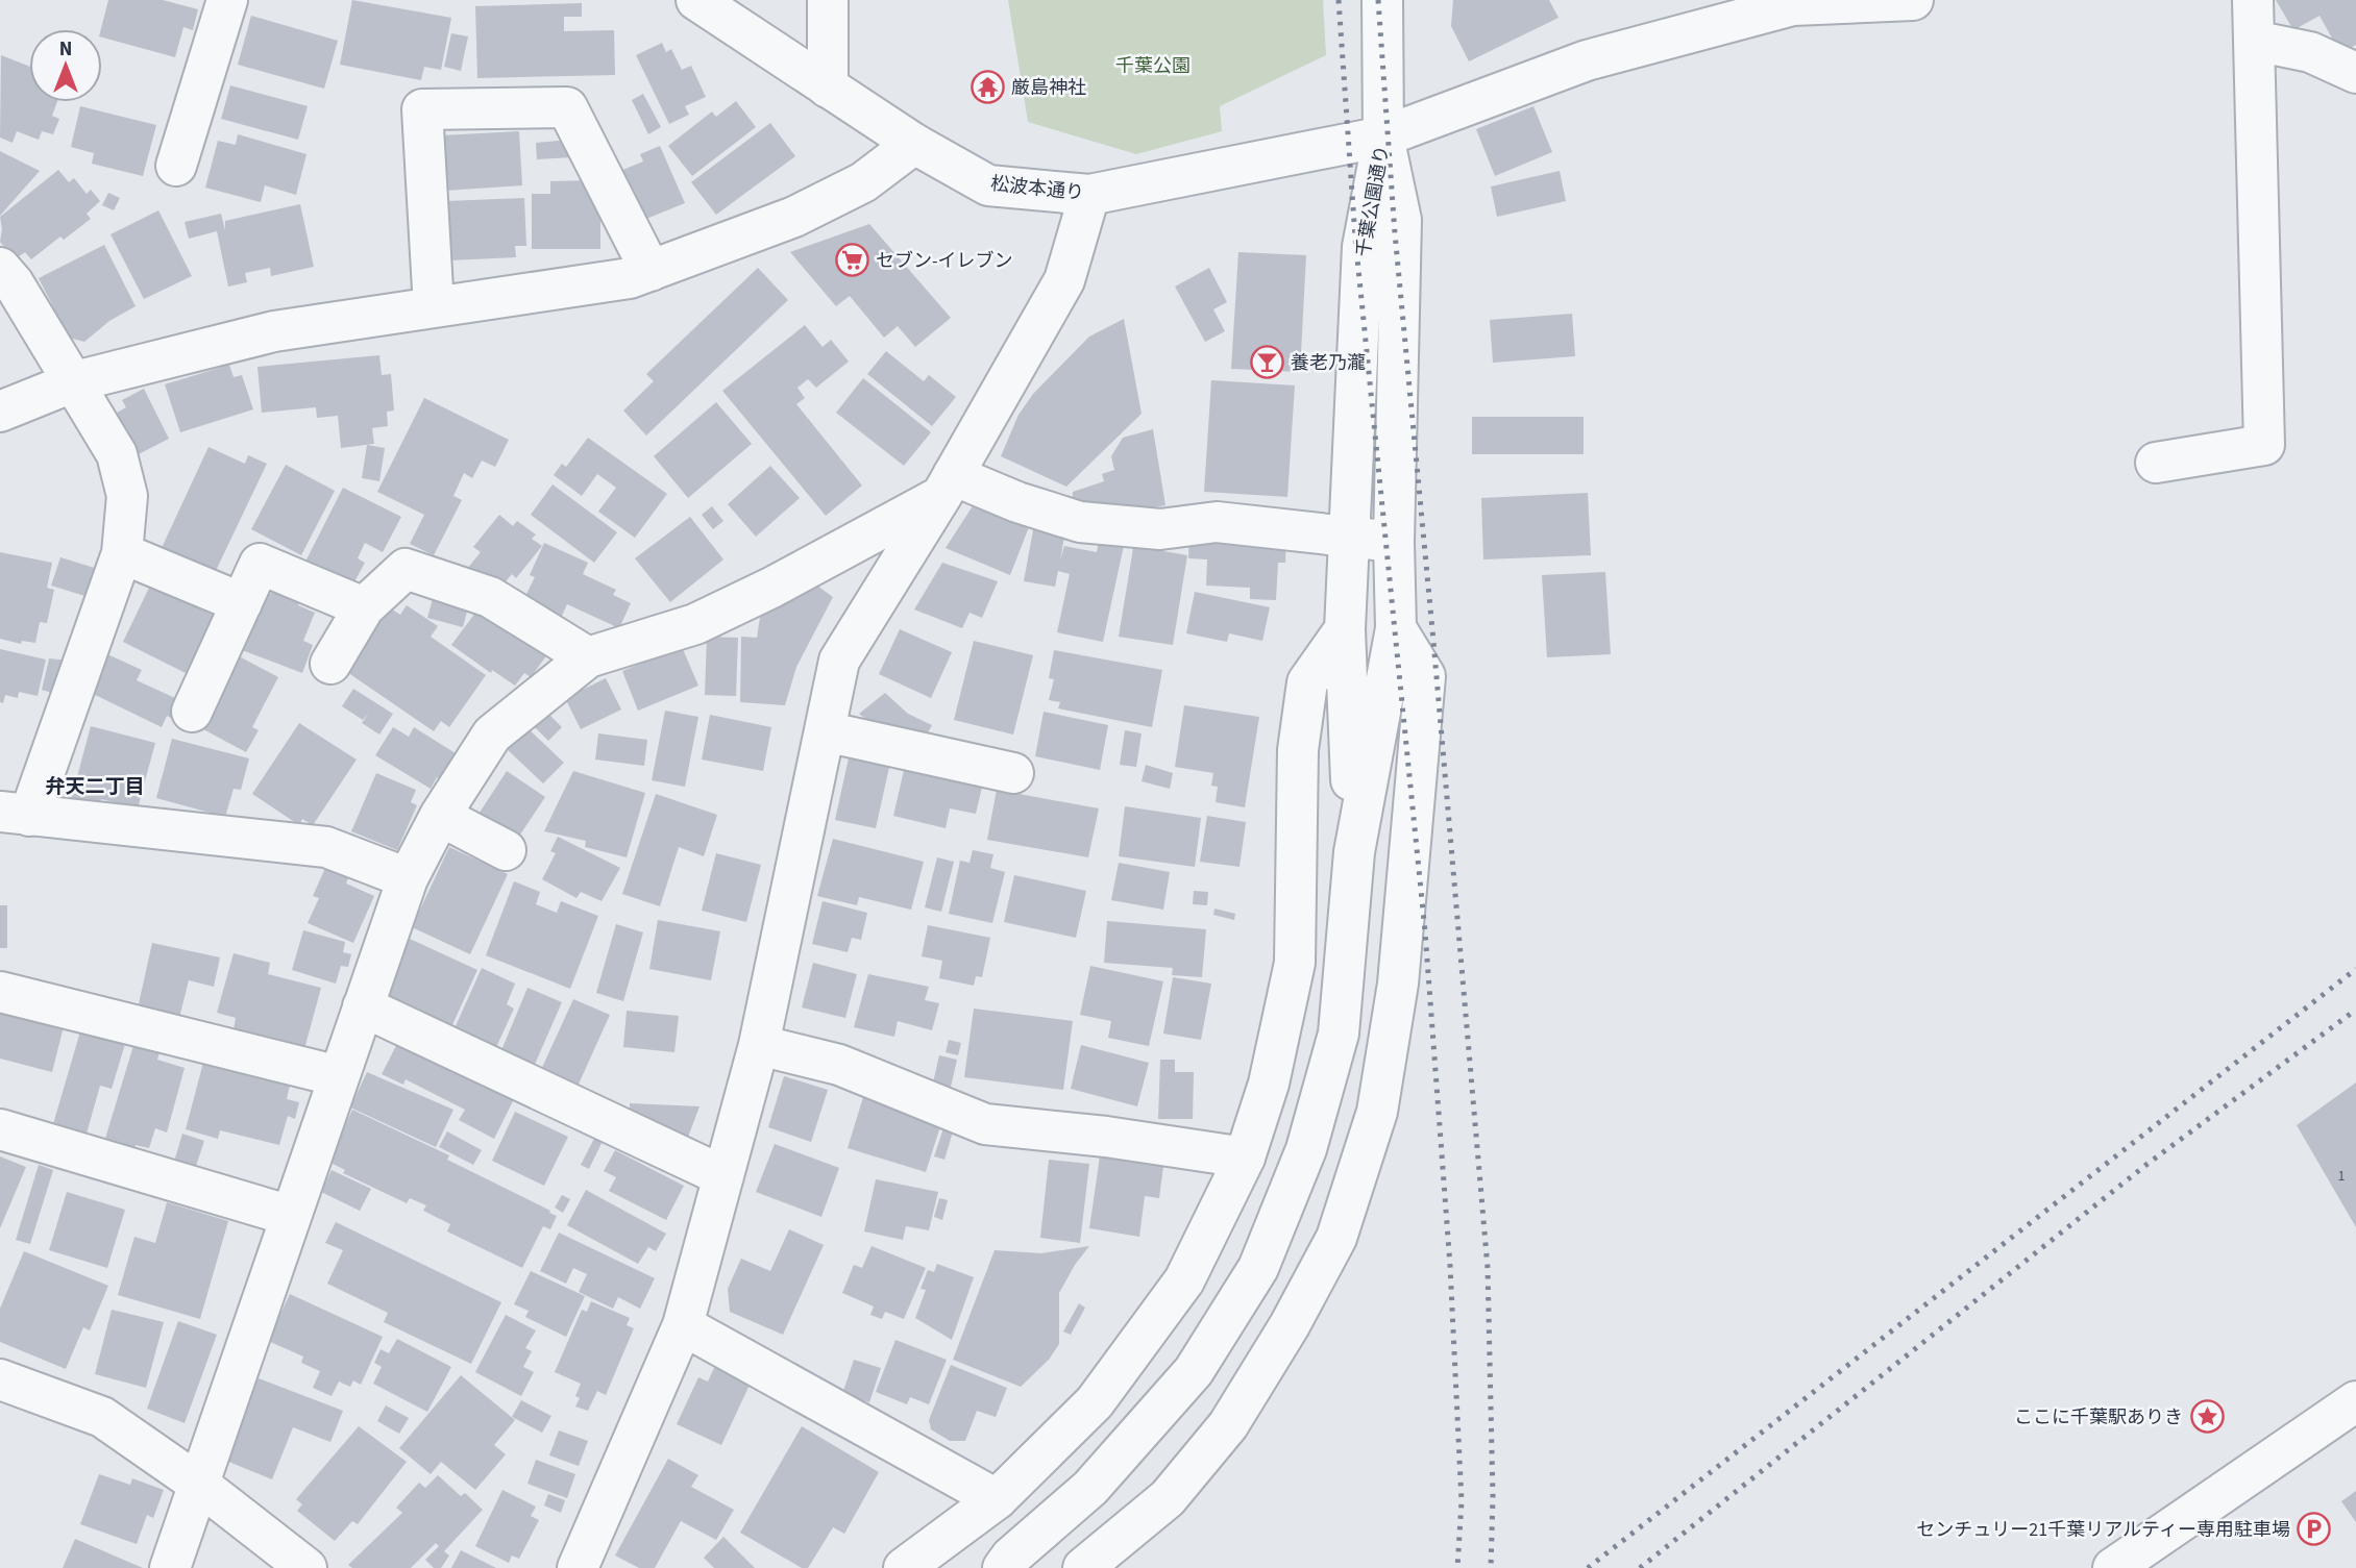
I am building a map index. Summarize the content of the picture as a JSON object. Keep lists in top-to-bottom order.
{
  "streets": {
    "street": ["松波本通り", "千葉公園通り"]
  },
  "crossings": [
    ["松波本通り", "千葉公園通り"]
  ],
  "districts": ["弁天二丁目"],
  "parks": ["千葉公園"],
  "places": {
    "temple": ["厳島神社"],
    "supermarket": ["セブン-イレブン"],
    "bar": ["養老乃瀧"],
    "place": ["ここに千葉駅ありき"],
    "parking": ["センチュリー21千葉リアルティー専用駐車場"]
  },
  "house_numbers": ["1"],
  "north": "top"
}
